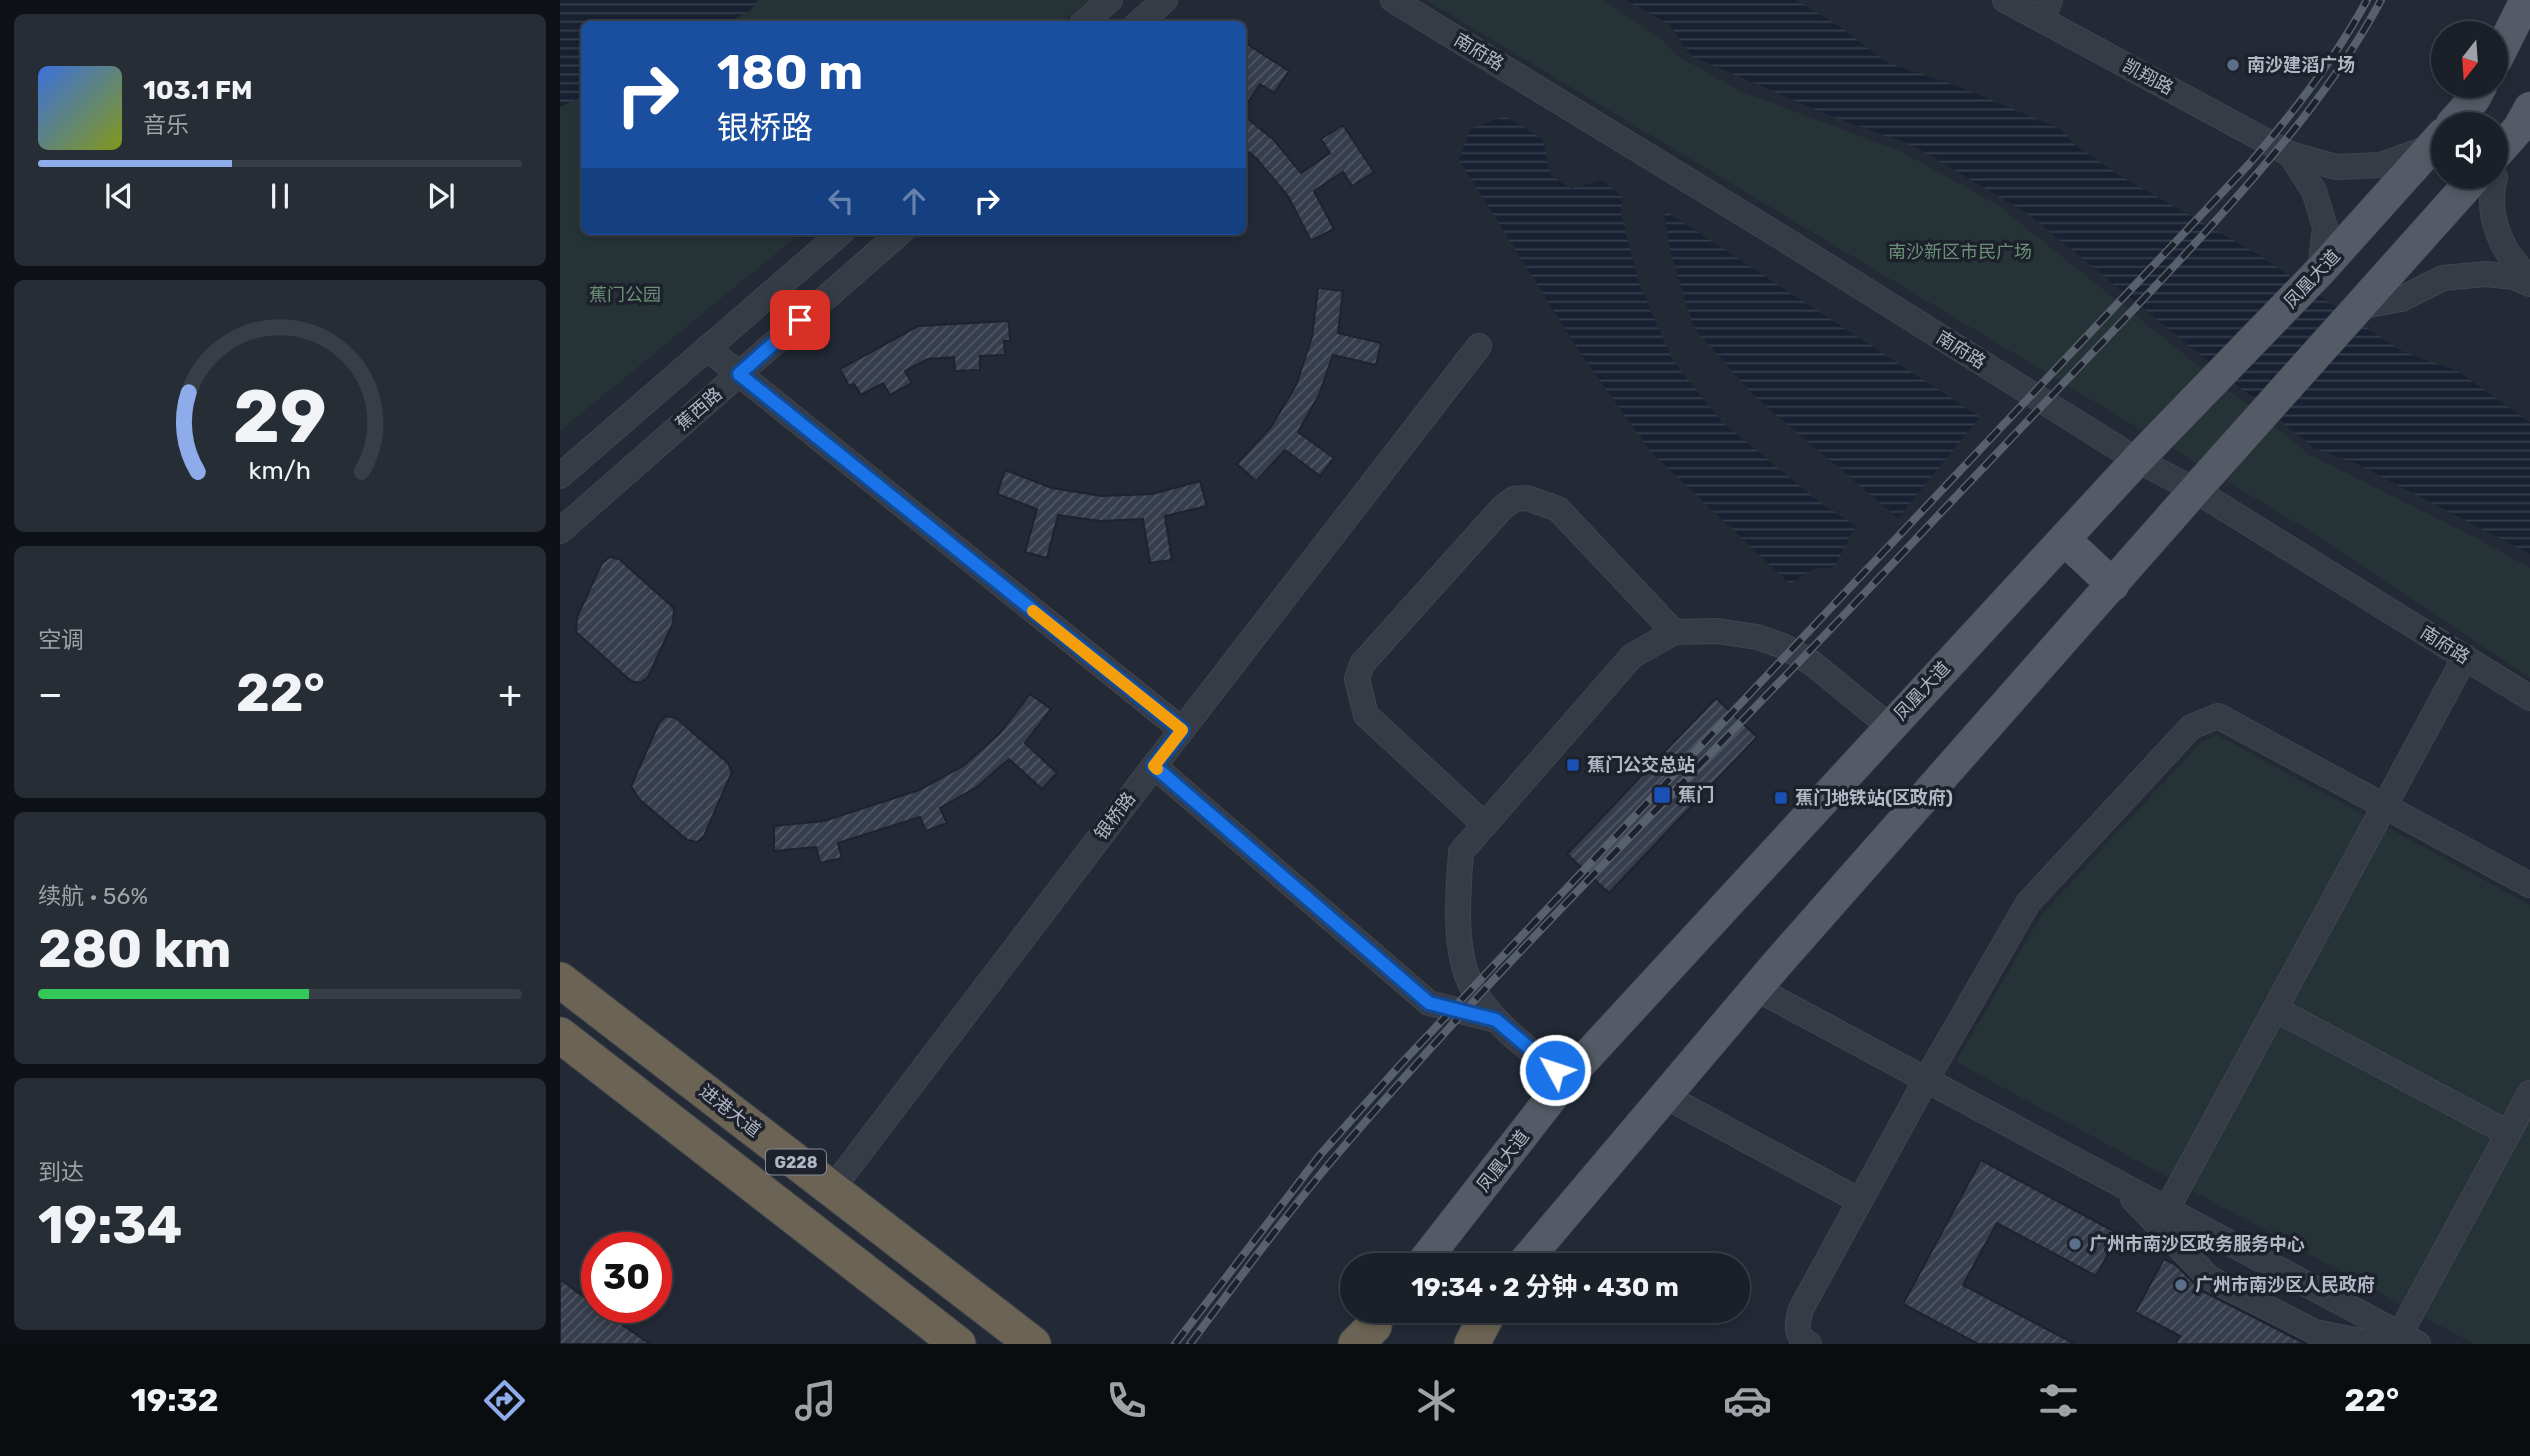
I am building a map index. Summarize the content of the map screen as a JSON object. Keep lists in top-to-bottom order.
{
  "streets": {
    "highway": ["进港大道", "G228"],
    "main road": ["凤凰大道"],
    "street": [
      "南府路",
      "凯翔路",
      "蕉西路",
      "银桥路"
    ]
  },
  "crossings": [
    ["南府路", "凤凰大道"],
    ["银桥路", "进港大道"]
  ],
  "parks": ["南沙新区市民广场", "蕉门公园"],
  "places": {
    "other": ["南沙建滔广场", "广州市南沙区政务服务中心", "广州市南沙区人民政府"],
    "transit": ["蕉门公交总站", "蕉门", "蕉门地铁站(区政府)"]
  },
  "north": "bottom",
  "page": {
    "turn": ["180 m", "银桥路"],
    "song": ["103.1 FM", "音乐"],
    "tile": [
      "空调",
      ["续航 · 56%", "280 km"],
      ["到达", "19:34"]
    ],
    "heat": ["−", "22°", "+"],
    "limit": "30",
    "trip": "19:34 · 2 分钟 · 430 m",
    "tabs": ["19:32", "22°"],
    "gauge": ["29", "km/h"]
  }
}
